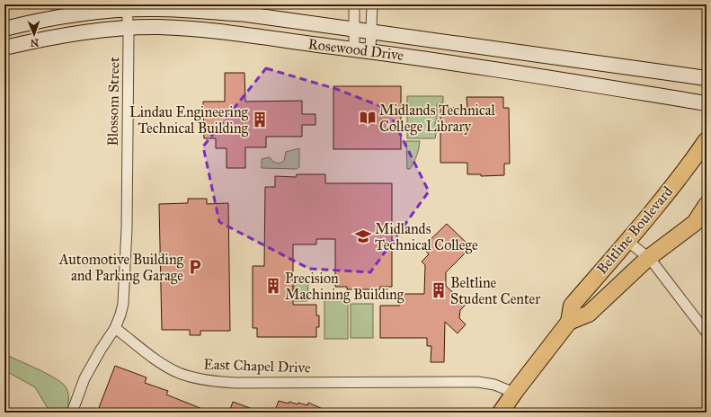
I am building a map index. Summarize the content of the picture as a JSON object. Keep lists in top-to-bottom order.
{
  "streets": {
    "main road": ["Rosewood Drive", "Beltline Boulevard"],
    "street": ["Blossom Street", "East Chapel Drive"]
  },
  "crossings": [
    ["Rosewood Drive", "Blossom Street"],
    ["Blossom Street", "East Chapel Drive"],
    ["Beltline Boulevard", "East Chapel Drive"]
  ],
  "places": {
    "library": ["Midlands Technical College Library"],
    "building": ["Lindau Engineering Technical Building", "Precision Machining Building", "Beltline Student Center"],
    "school or university": ["Midlands Technical College"],
    "parking": ["Automotive Building and Parking Garage"]
  },
  "north": "bottom"
}
